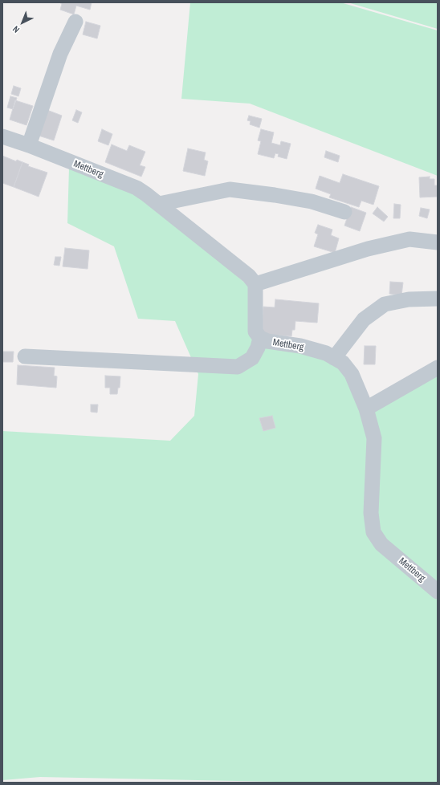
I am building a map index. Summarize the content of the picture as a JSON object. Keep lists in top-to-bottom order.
{
  "streets": {
    "street": ["Mettberg"]
  },
  "north": "bottom left"
}
